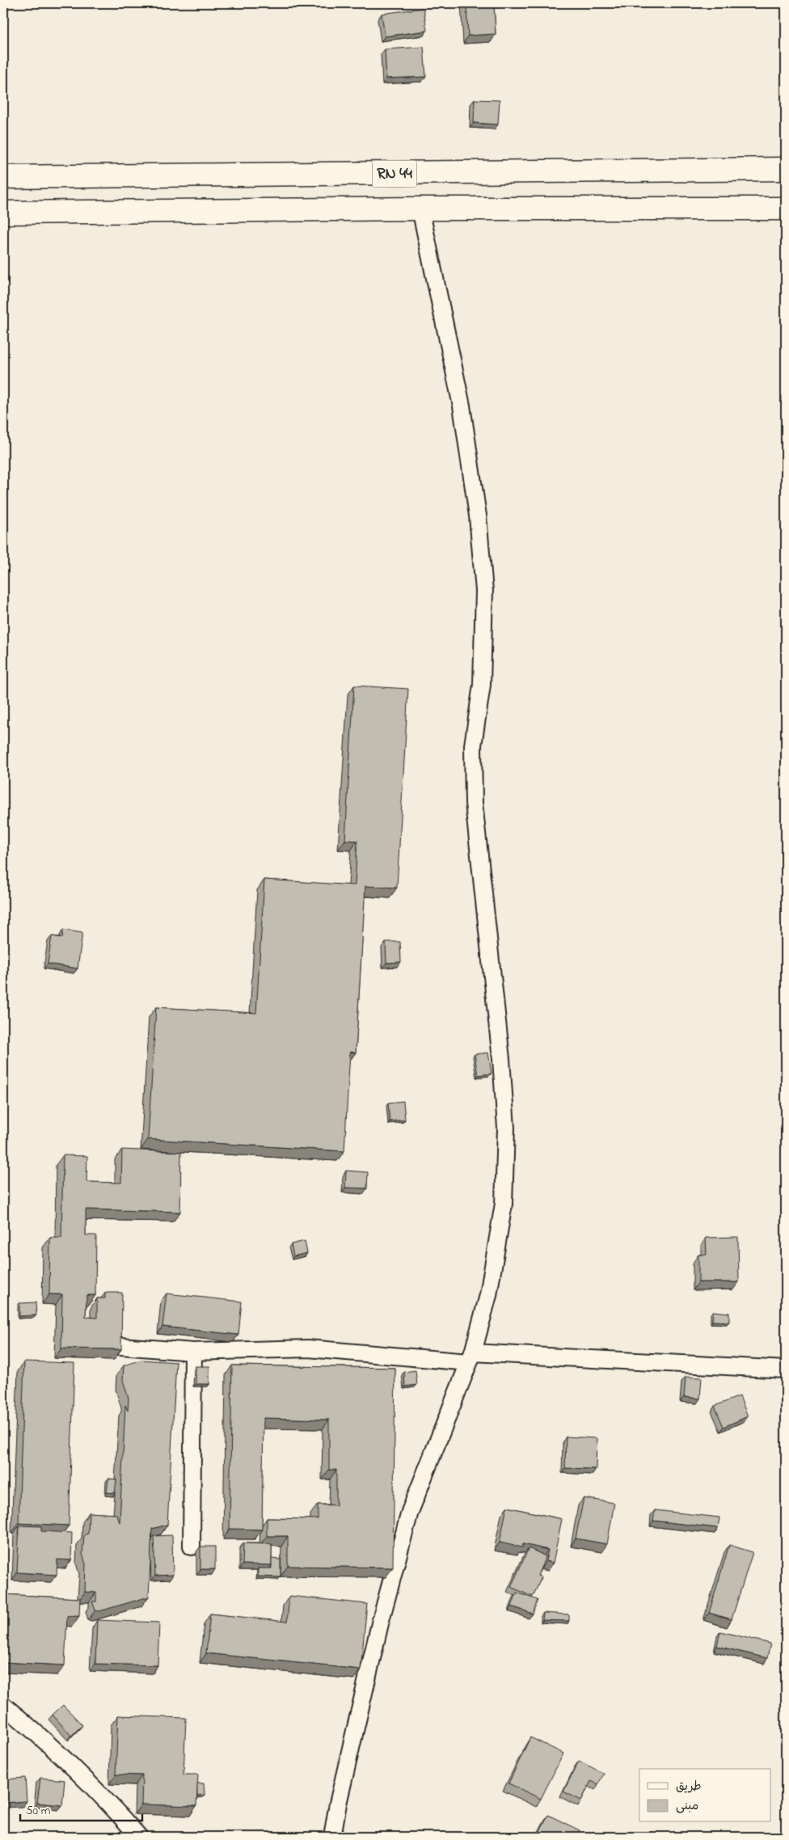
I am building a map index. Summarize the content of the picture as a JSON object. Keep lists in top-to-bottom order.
{
  "streets": {
    "highway": ["RN 44"]
  },
  "legend": ["طريق", "مبنى"],
  "scale_bar": "50 m"
}
